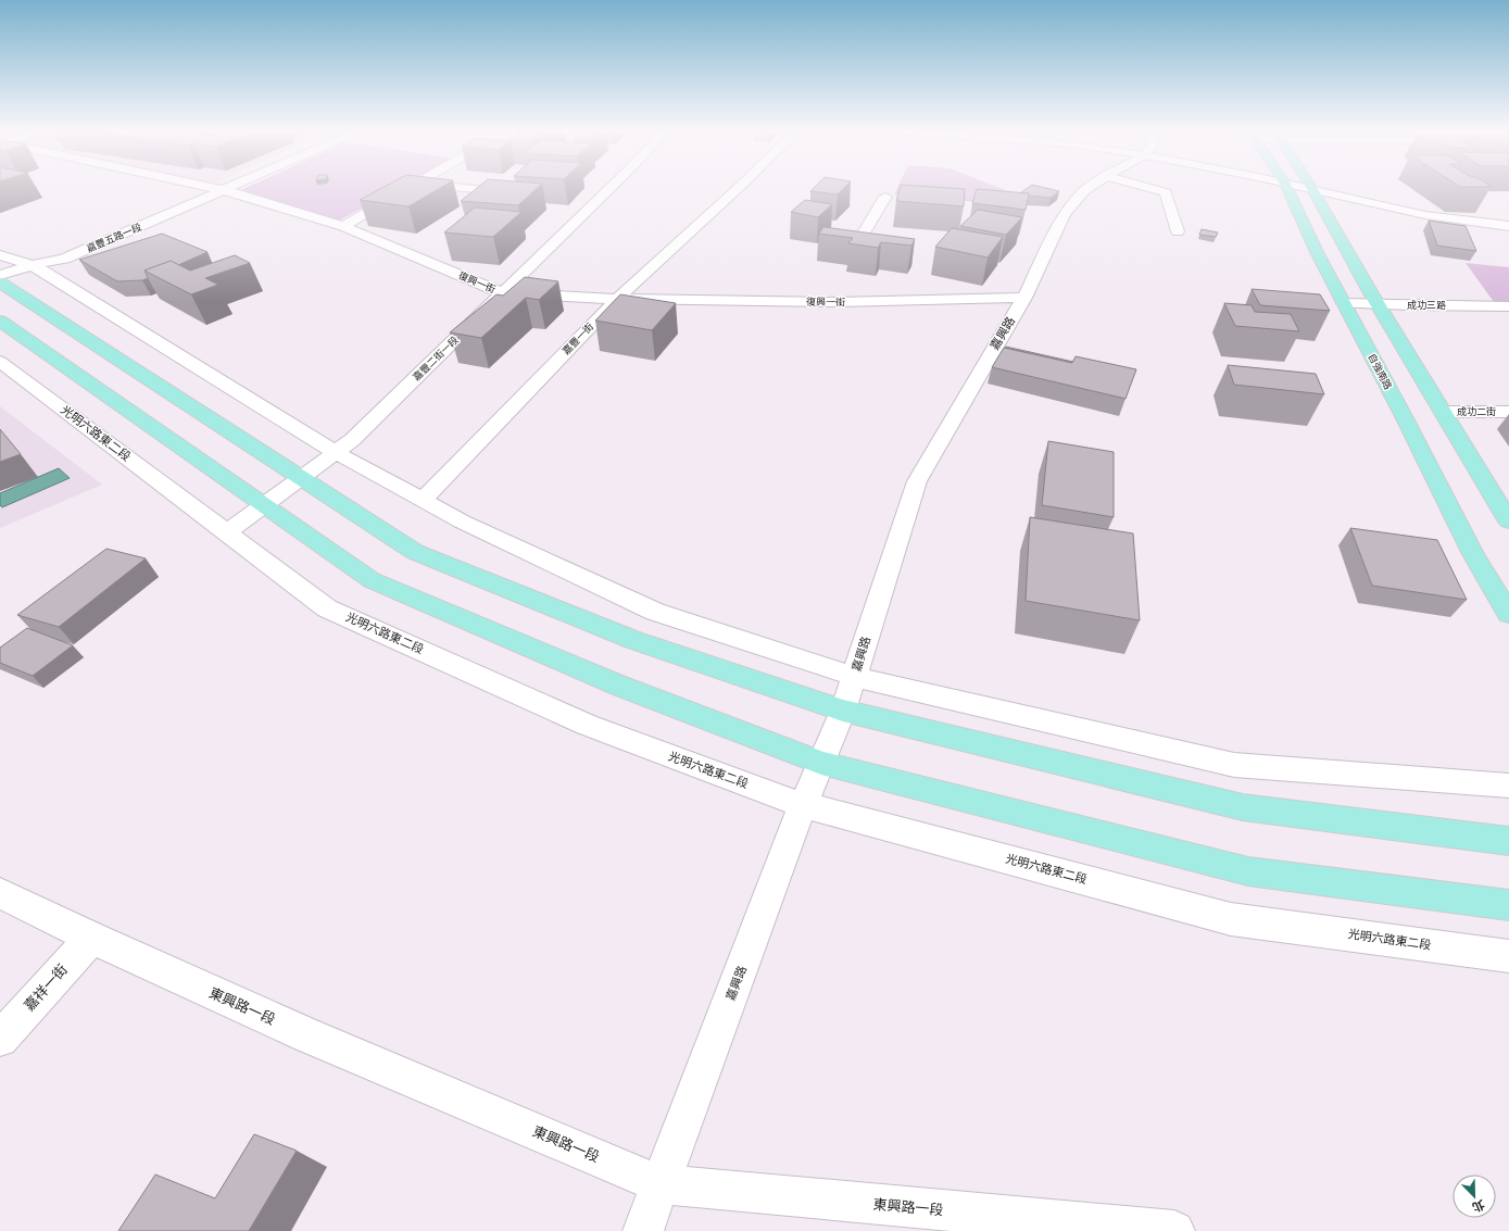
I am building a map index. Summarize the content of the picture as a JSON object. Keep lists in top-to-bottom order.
{
  "streets": {
    "main road": ["自強南路"],
    "street": [
      "嘉豐五路一段",
      "復興一街",
      "成功三路",
      "嘉興路",
      "嘉豐一街",
      "嘉豐二街一段",
      "成功二街",
      "光明六路東二段",
      "嘉祥一街",
      "東興路一段"
    ]
  },
  "crossings": [
    ["嘉豐五路一段", "復興一街"],
    ["復興一街", "嘉興路"],
    ["復興一街", "嘉豐一街"],
    ["復興一街", "嘉豐二街一段"],
    ["成功三路", "自強南路"],
    ["嘉興路", "光明六路東二段"],
    ["嘉興路", "東興路一段"],
    ["嘉豐二街一段", "光明六路東二段"],
    ["嘉祥一街", "東興路一段"]
  ],
  "north": "bottom right"
}
